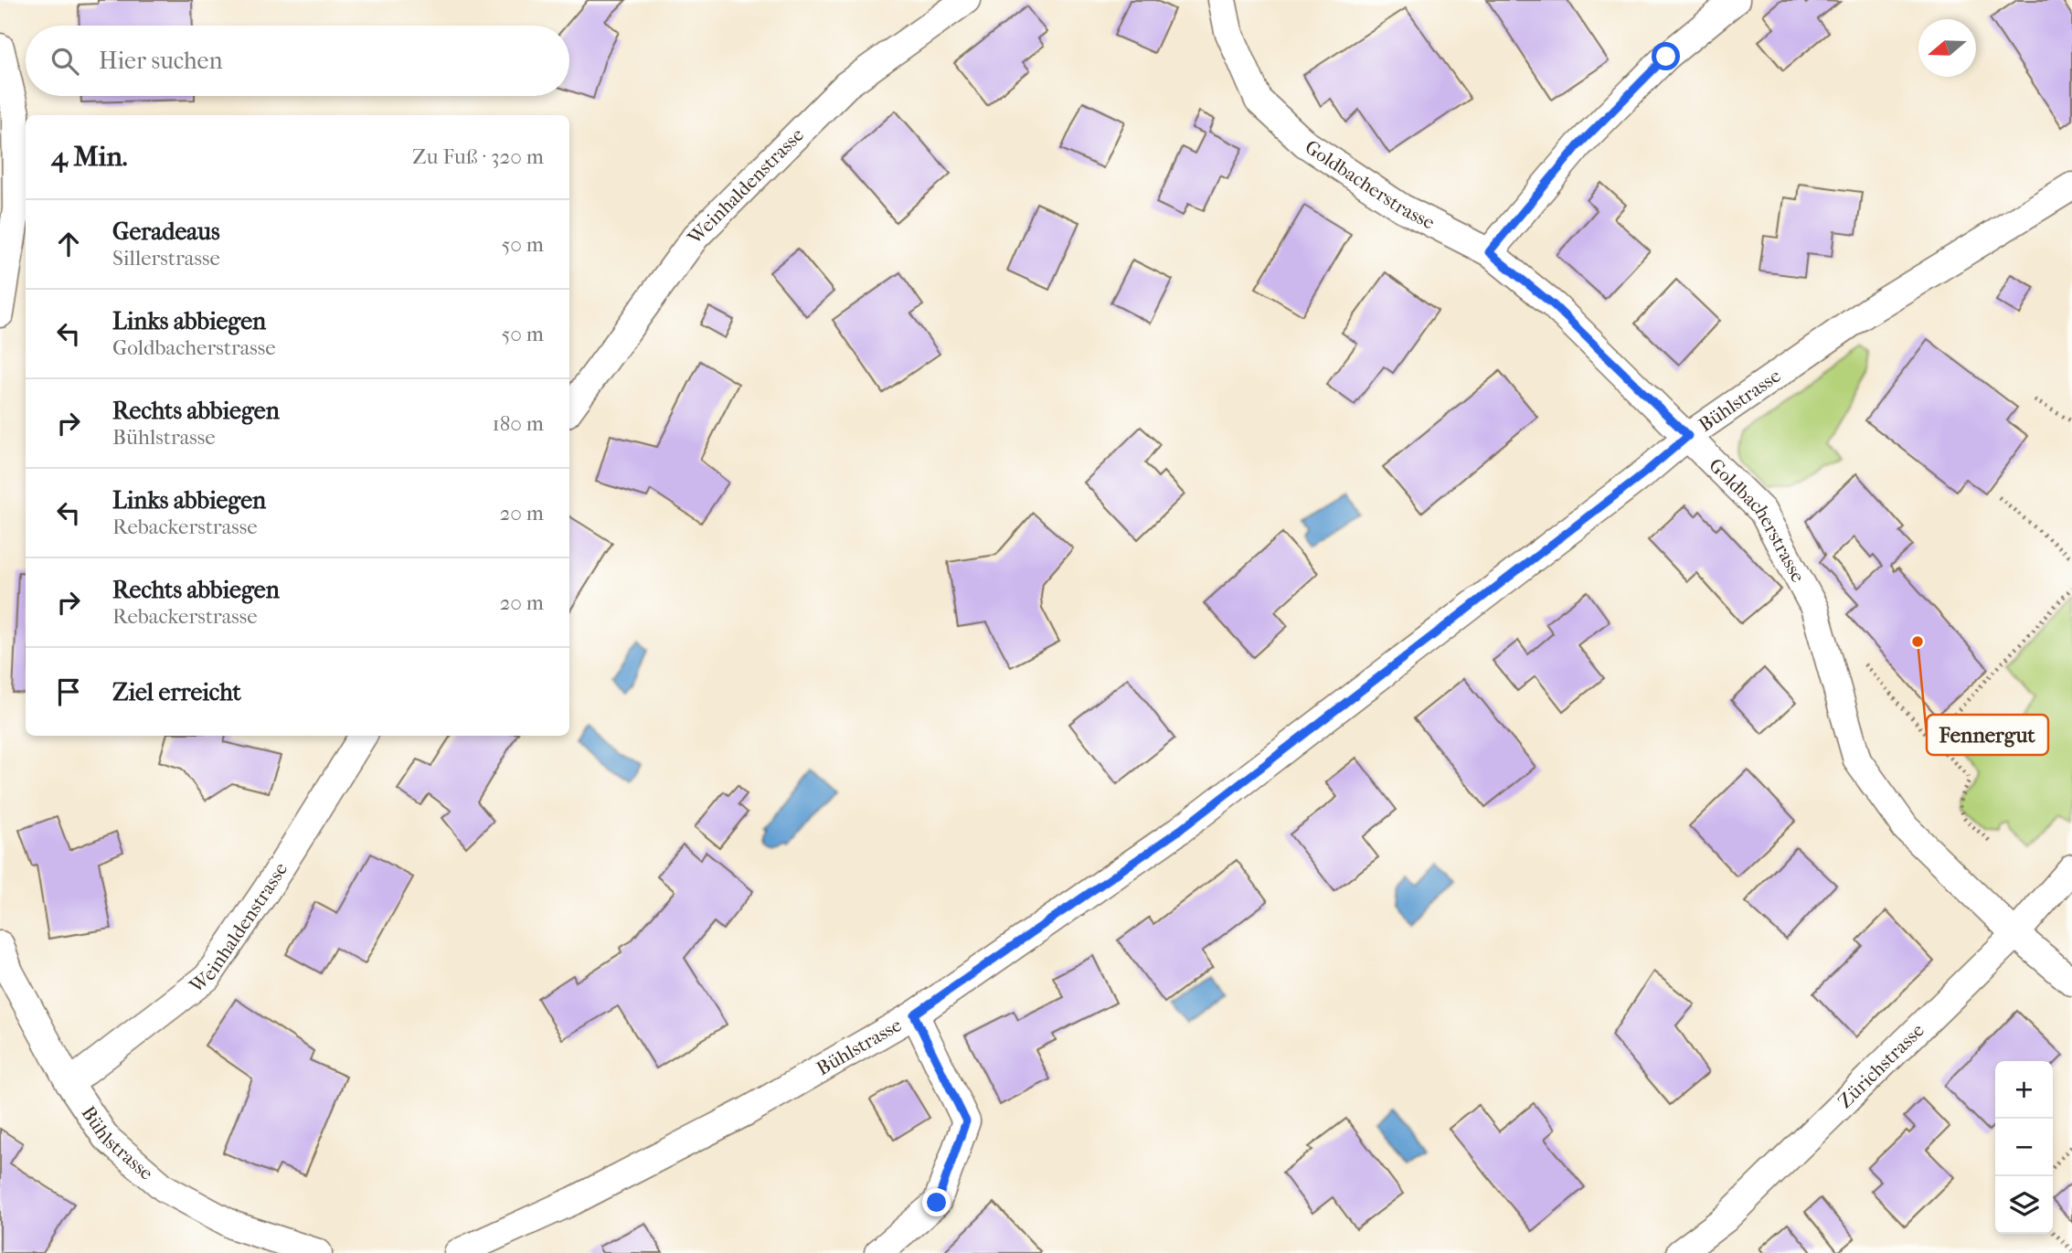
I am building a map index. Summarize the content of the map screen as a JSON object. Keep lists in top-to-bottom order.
{
  "streets": {
    "street": [
      "Goldbacherstrasse",
      "Weinhaldenstrasse",
      "Bühlstrasse",
      "Zürichstrasse"
    ]
  },
  "crossings": [
    ["Goldbacherstrasse", "Bühlstrasse"],
    ["Goldbacherstrasse", "Zürichstrasse"],
    ["Weinhaldenstrasse", "Bühlstrasse"]
  ],
  "places": ["Fennergut"],
  "north": "left",
  "page": {
    "search": "Hier suchen",
    "heading": ["4 Min.", "Zu Fuß · 320 m"],
    "list": [
      ["Geradeaus", "Sillerstrasse", "50 m"],
      ["Links abbiegen", "Goldbacherstrasse", "50 m"],
      ["Rechts abbiegen", "Bühlstrasse", "180 m"],
      ["Links abbiegen", "Rebackerstrasse", "20 m"],
      ["Rechts abbiegen", "Rebackerstrasse", "20 m"],
      "Ziel erreicht"
    ],
    "map_buttons": ["+", "−"]
  }
}
